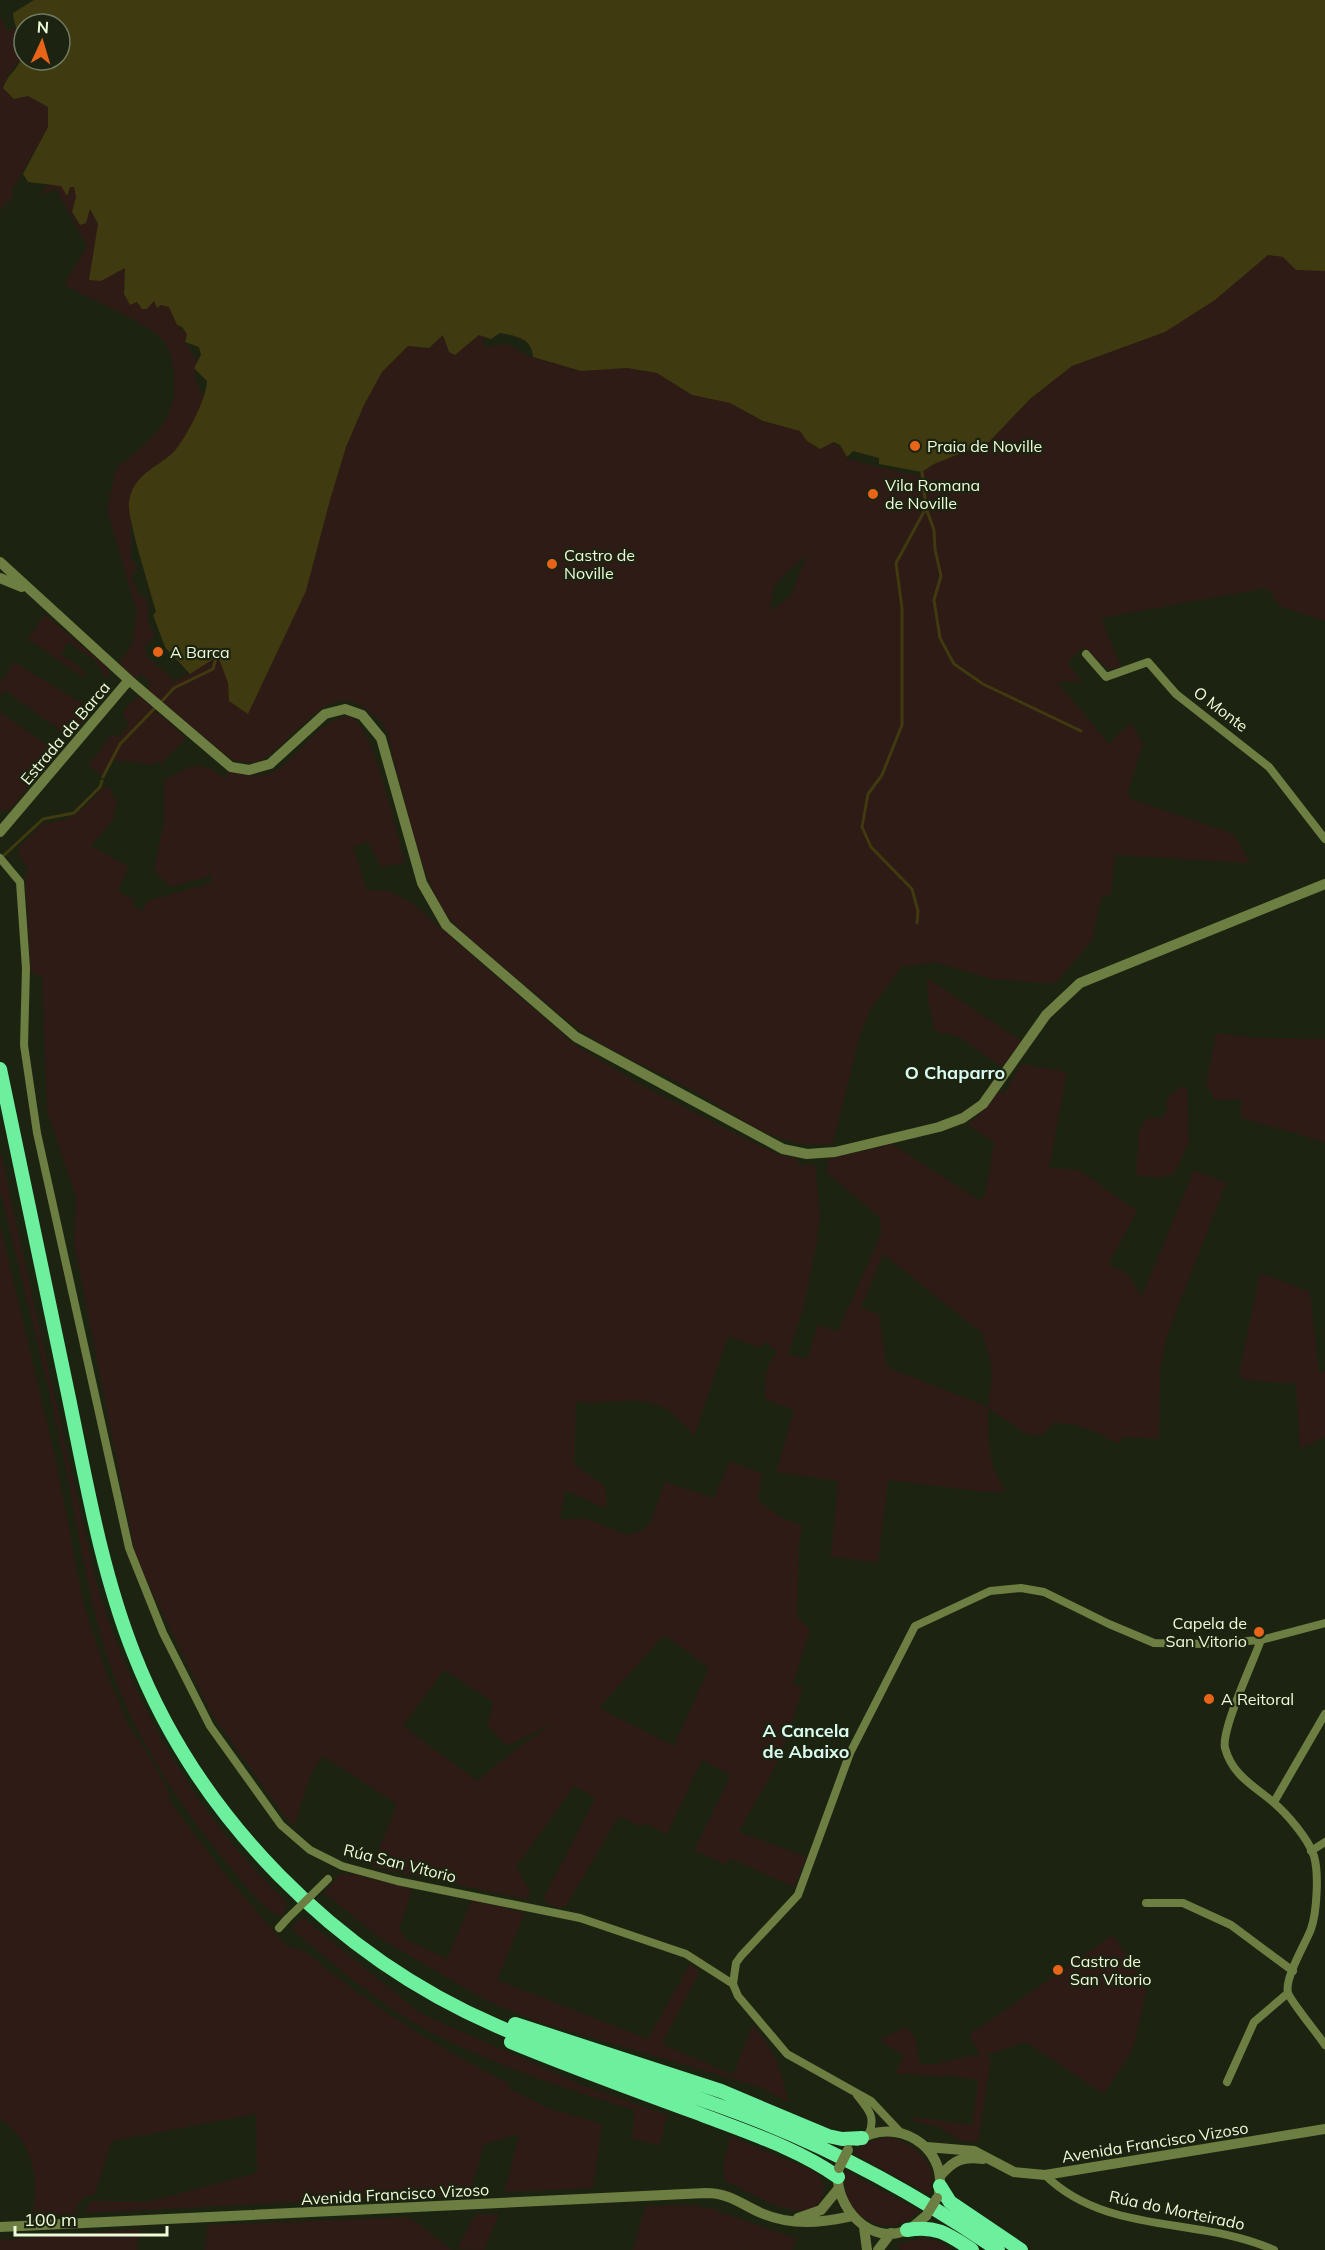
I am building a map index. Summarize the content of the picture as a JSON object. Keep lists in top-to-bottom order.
{
  "streets": {
    "street": [
      "O Monte",
      "Estrada da Barca",
      "Rúa San Vitorio",
      "Avenida Francisco Vizoso",
      "Rúa do Morteirado"
    ]
  },
  "crossings": [
    ["Rúa San Vitorio", "Avenida Francisco Vizoso"],
    ["Avenida Francisco Vizoso", "Rúa do Morteirado"]
  ],
  "districts": ["O Chaparro", "A Cancela de Abaixo"],
  "places": [
    "Praia de Noville",
    "Vila Romana de Noville",
    "Castro de Noville",
    "A Barca",
    "Capela de San Vitorio",
    "A Reitoral",
    "Castro de San Vitorio"
  ],
  "scale_bar": "100 m",
  "north": "top"
}
